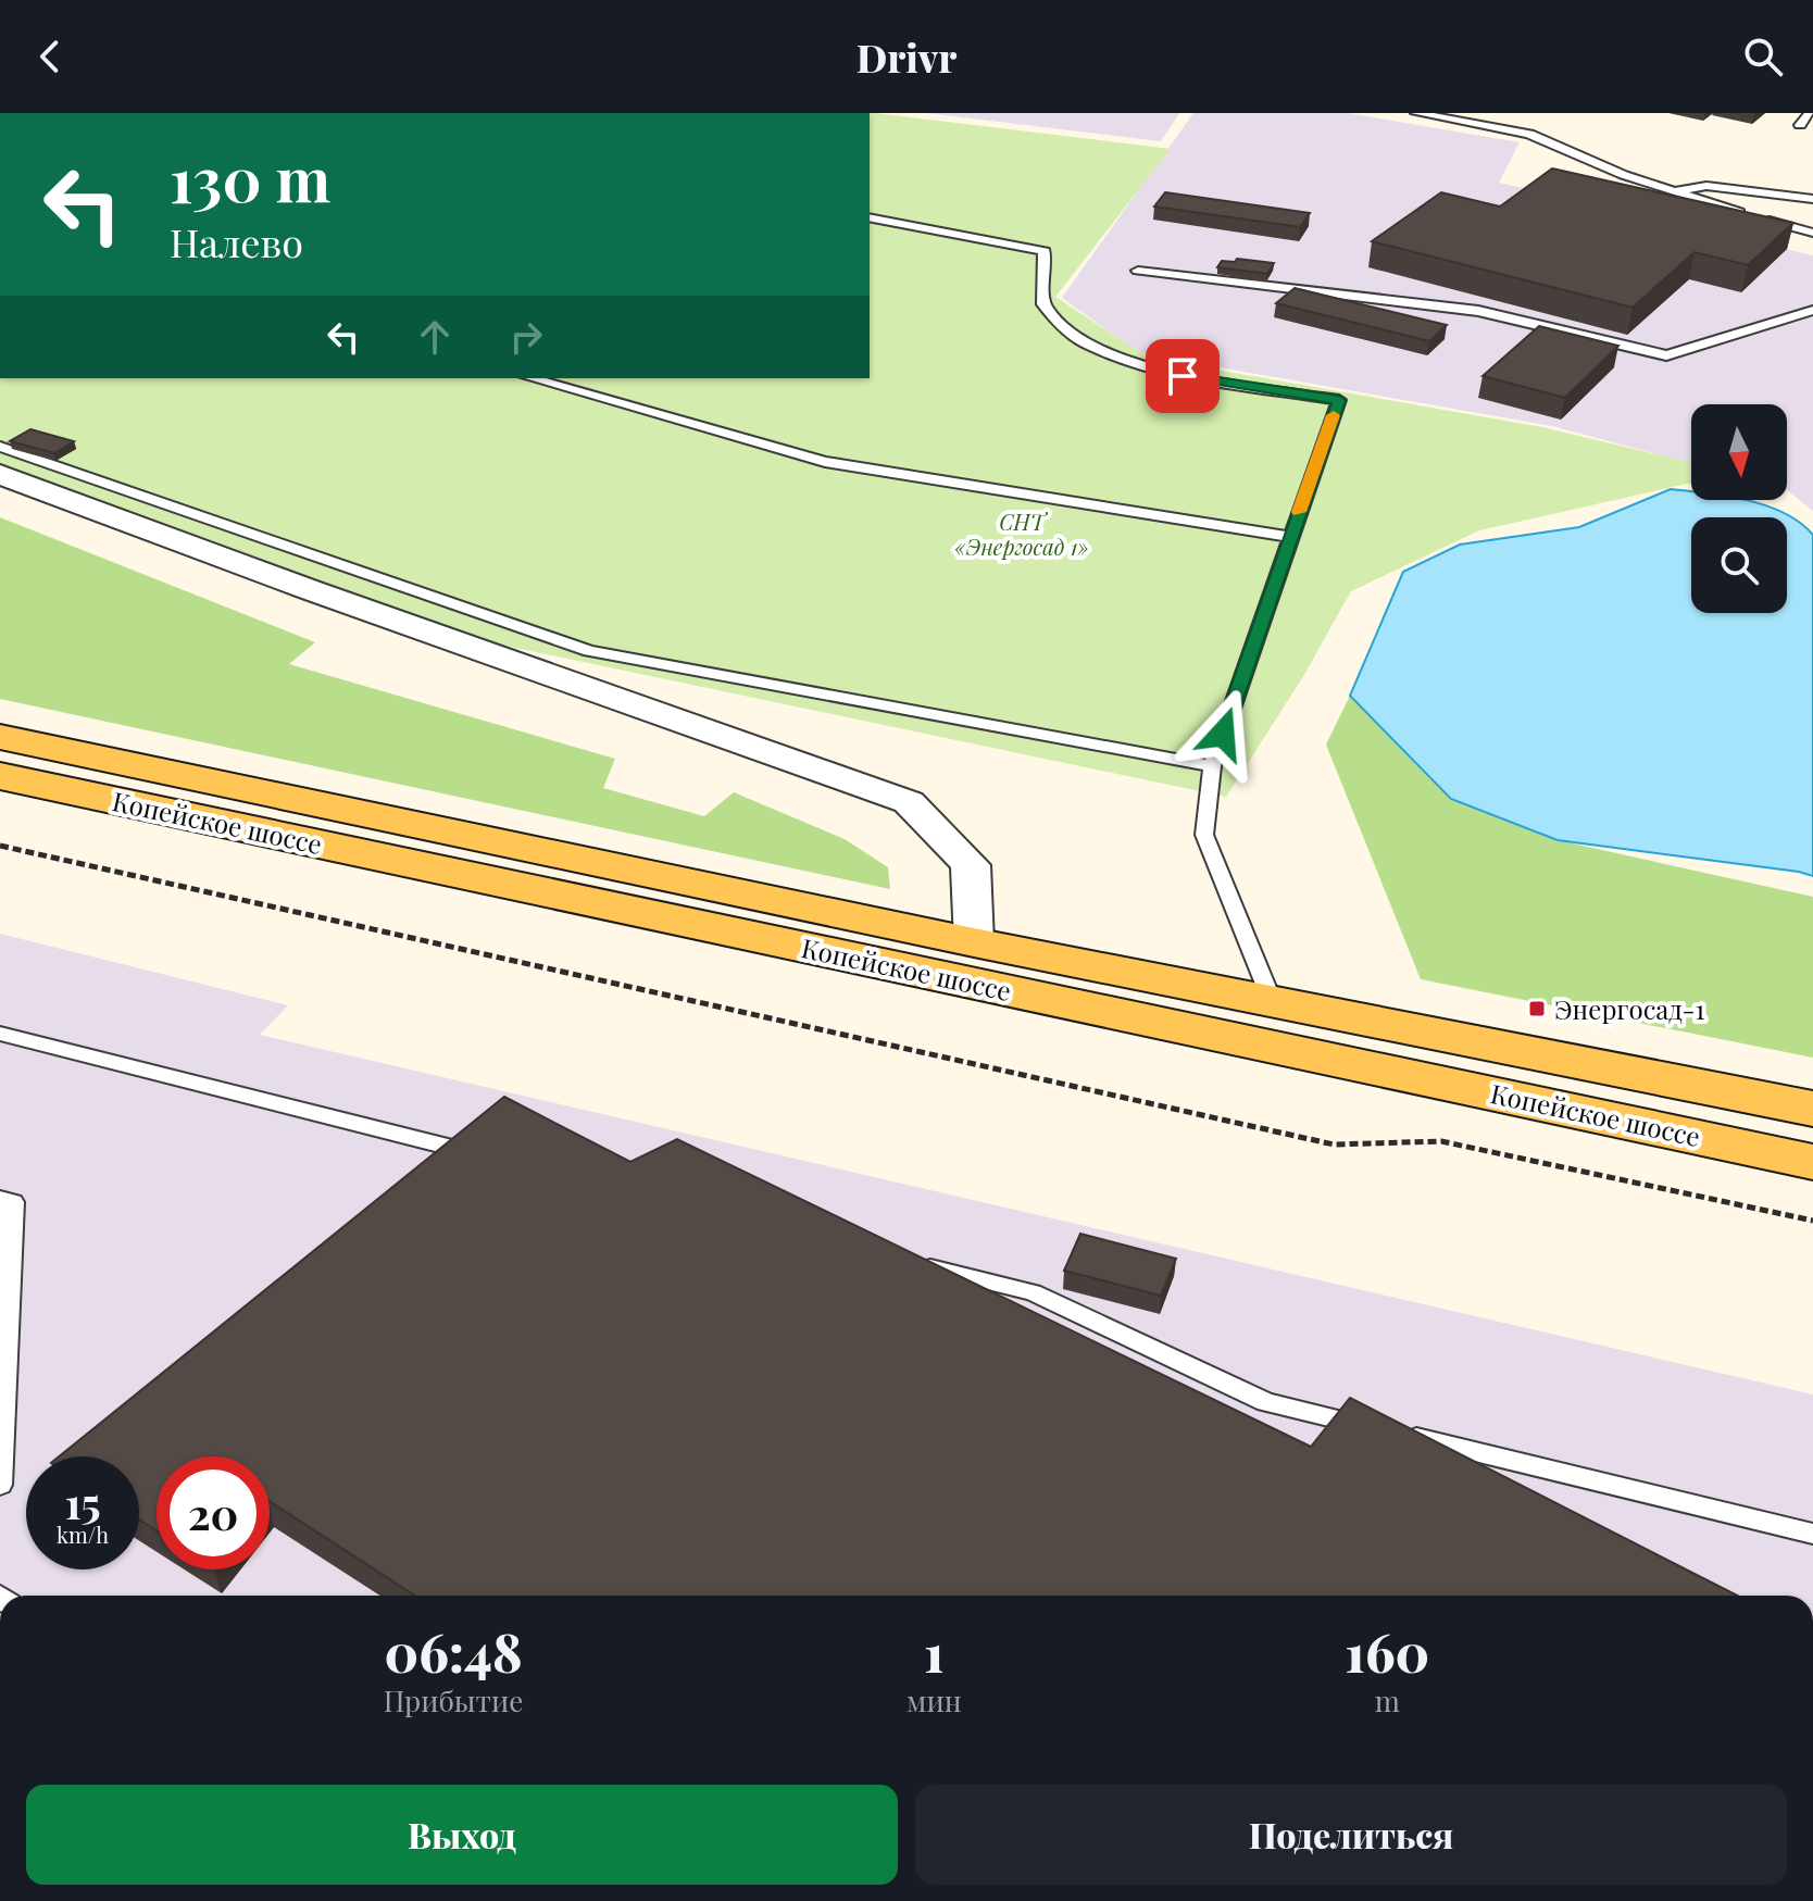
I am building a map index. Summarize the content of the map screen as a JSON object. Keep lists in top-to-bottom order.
{
  "streets": {
    "main road": ["Копейское шоссе"]
  },
  "parks": ["СНТ «Энергосад 1»"],
  "places": {
    "transit": ["Энергосад-1"]
  },
  "north": "bottom",
  "page": {
    "header": "Drivr",
    "turn": ["130 m", "Налево"],
    "speed": "15 km/h",
    "limit": "20",
    "eta": [
      "06:48",
      "Прибытие",
      "1",
      "мин",
      "160",
      "m"
    ],
    "buttons": ["Выход", "Поделиться"]
  }
}
